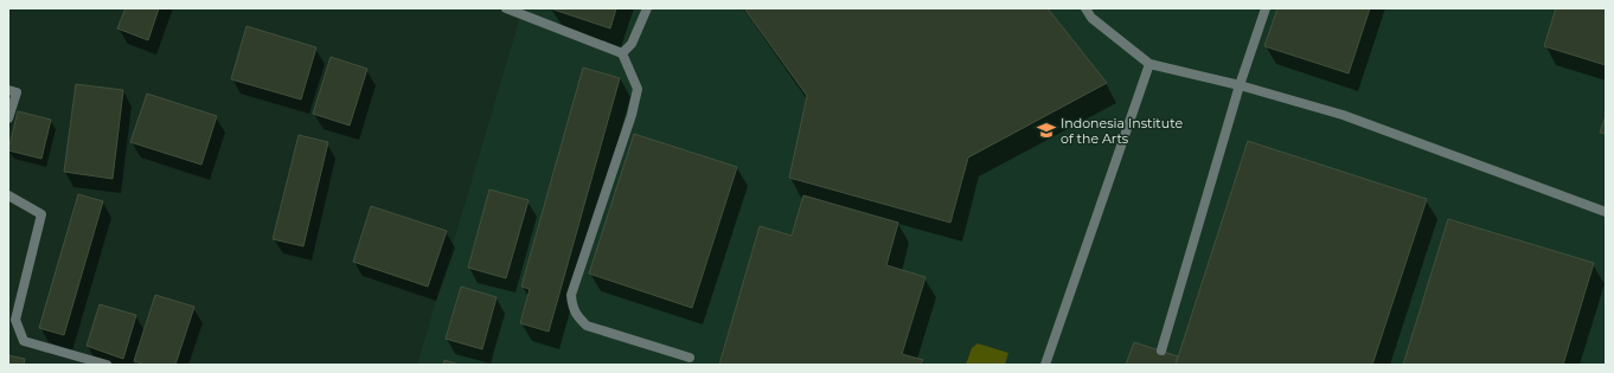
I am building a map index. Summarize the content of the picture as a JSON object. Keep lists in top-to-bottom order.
{
  "places": {
    "school or university": ["Indonesia Institute of the Arts"]
  }
}
